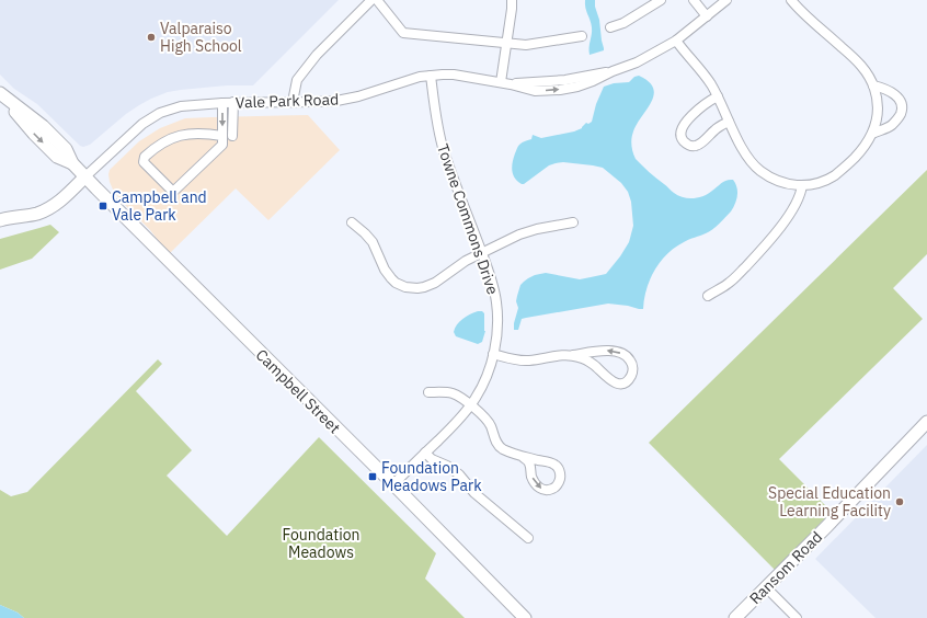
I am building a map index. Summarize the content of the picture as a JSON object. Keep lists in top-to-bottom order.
{
  "streets": {
    "main road": ["Campbell Street", "Ransom Road"],
    "street": ["Vale Park Road", "Towne Commons Drive"]
  },
  "crossings": [
    ["Vale Park Road", "Towne Commons Drive"],
    ["Vale Park Road", "Campbell Street"],
    ["Towne Commons Drive", "Campbell Street"]
  ],
  "parks": ["Foundation Meadows"],
  "places": {
    "other": ["Valparaiso High School", "Special Education Learning Facility"],
    "transit": ["Campbell and Vale Park", "Foundation Meadows Park"]
  }
}
